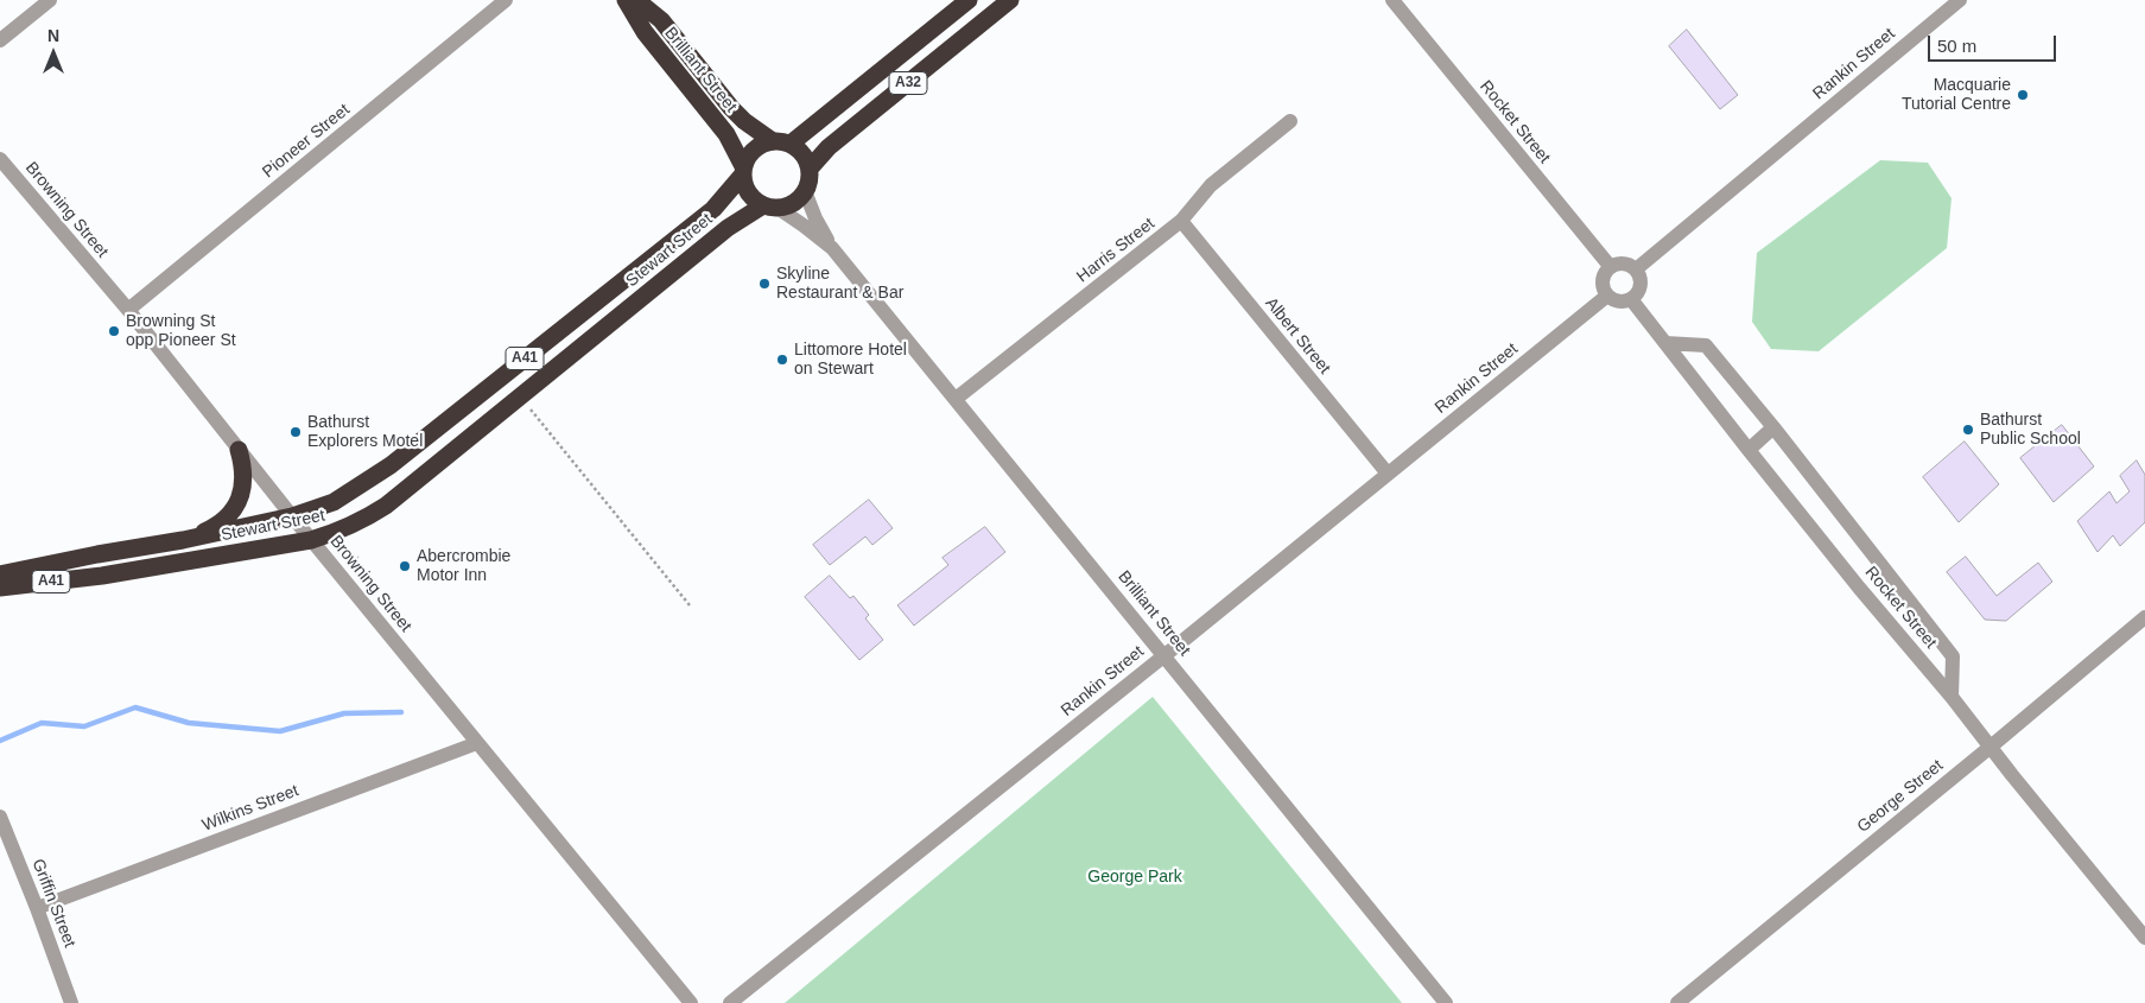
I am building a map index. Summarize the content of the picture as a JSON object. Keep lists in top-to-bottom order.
{
  "streets": {
    "highway": [
      "Brilliant Street",
      "A32",
      "Stewart Street",
      "A41"
    ],
    "street": [
      "Rankin Street",
      "Rocket Street",
      "Pioneer Street",
      "Browning Street",
      "Harris Street",
      "Albert Street",
      "George Street",
      "Wilkins Street",
      "Griffin Street"
    ]
  },
  "crossings": [
    ["Rankin Street", "Brilliant Street"],
    ["Rankin Street", "Rocket Street"],
    ["Rankin Street", "Albert Street"],
    ["Brilliant Street", "A32"],
    ["Brilliant Street", "Stewart Street"],
    ["Brilliant Street", "Harris Street"],
    ["A32", "Stewart Street"],
    ["Rocket Street", "George Street"],
    ["Pioneer Street", "Browning Street"],
    ["Browning Street", "Stewart Street"],
    ["Browning Street", "Wilkins Street"],
    ["Harris Street", "Albert Street"],
    ["Wilkins Street", "Griffin Street"]
  ],
  "parks": ["George Park"],
  "places": [
    "Macquarie Tutorial Centre",
    "Skyline Restaurant & Bar",
    "Browning St opp Pioneer St",
    "Littomore Hotel on Stewart",
    "Bathurst Public School",
    "Bathurst Explorers Motel",
    "Abercrombie Motor Inn"
  ],
  "scale_bar": "50 m",
  "north": "top"
}
